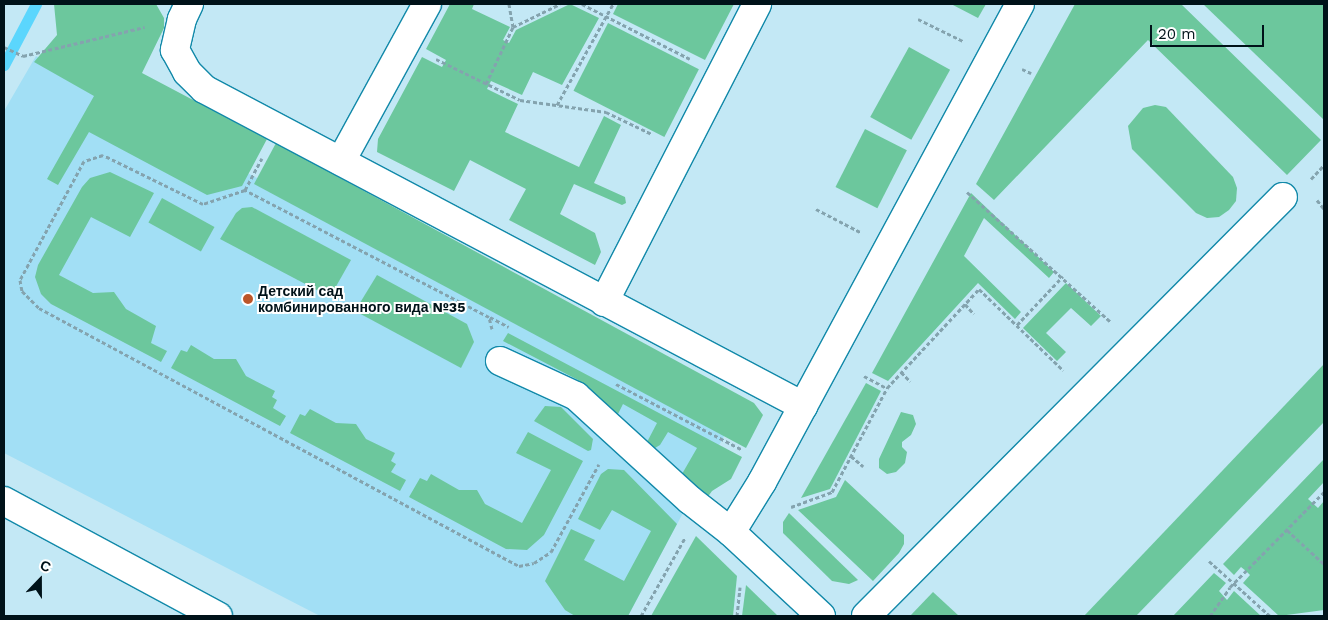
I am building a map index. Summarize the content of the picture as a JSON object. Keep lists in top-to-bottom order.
{
  "places": ["Детский сад комбинированного вида №35"],
  "scale_bar": "20 m",
  "north": "top"
}
